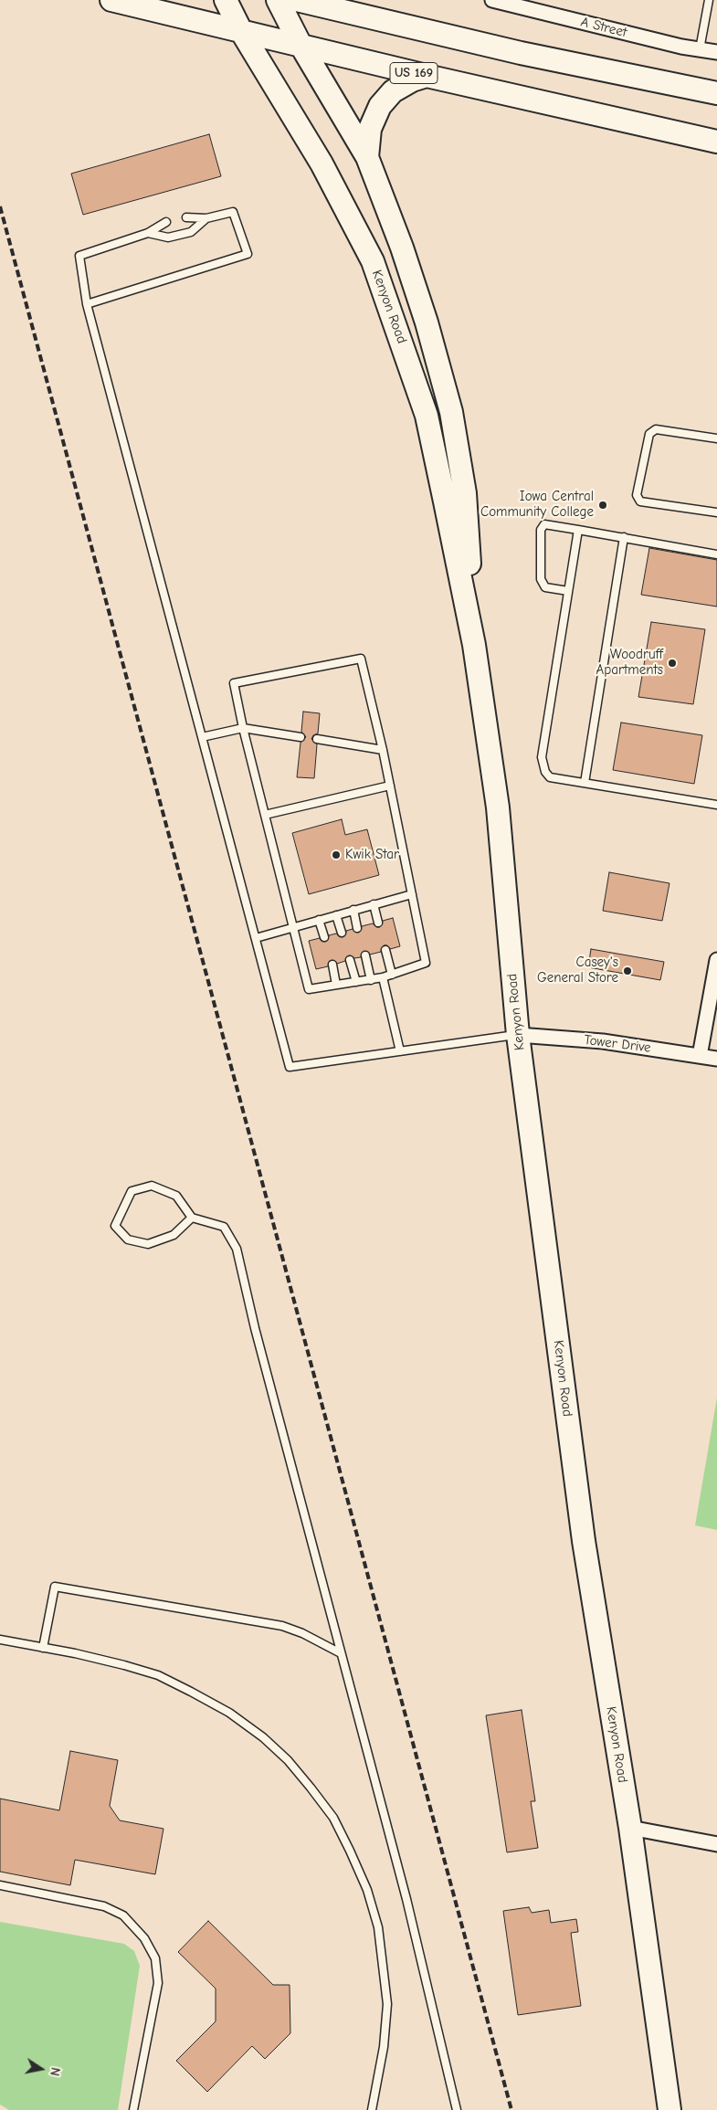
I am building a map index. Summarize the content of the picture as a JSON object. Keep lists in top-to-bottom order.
{
  "streets": {
    "main road": ["US 169", "Kenyon Road"],
    "street": ["A Street", "Tower Drive"]
  },
  "crossings": [
    ["US 169", "Kenyon Road"],
    ["Kenyon Road", "Tower Drive"]
  ],
  "places": [
    "Iowa Central Community College",
    "Woodruff Apartments",
    "Kwik Star",
    "Casey's General Store"
  ],
  "north": "right"
}
